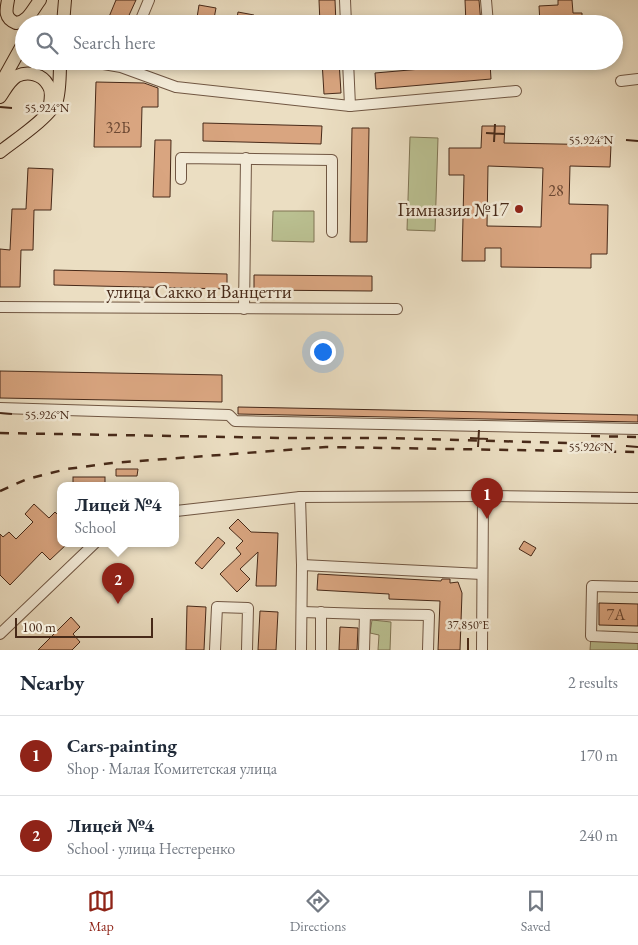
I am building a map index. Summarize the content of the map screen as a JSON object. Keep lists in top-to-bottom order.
{
  "streets": {
    "street": ["улица Сакко и Ванцетти"]
  },
  "places": ["Гимназия №17"],
  "house_numbers": ["32Б", "28", "7А"],
  "scale_bar": "100 m",
  "page": {
    "search": "Search here",
    "pins": ["1", "2"],
    "popup": ["Лицей №4", "School"],
    "scale": "100 m",
    "heading": ["Nearby", "2 results"],
    "list": [
      {
        "mark": "1",
        "name": "Cars-painting",
        "note": "Shop · Малая Комитетская улица",
        "value": "170 m"
      },
      {
        "mark": "2",
        "name": "Лицей №4",
        "note": "School · улица Нестеренко",
        "value": "240 m"
      }
    ],
    "nav": ["Map", "Directions", "Saved"]
  },
  "coordinates": ["55.924°N", "55.926°N", "37.850°E"]
}
